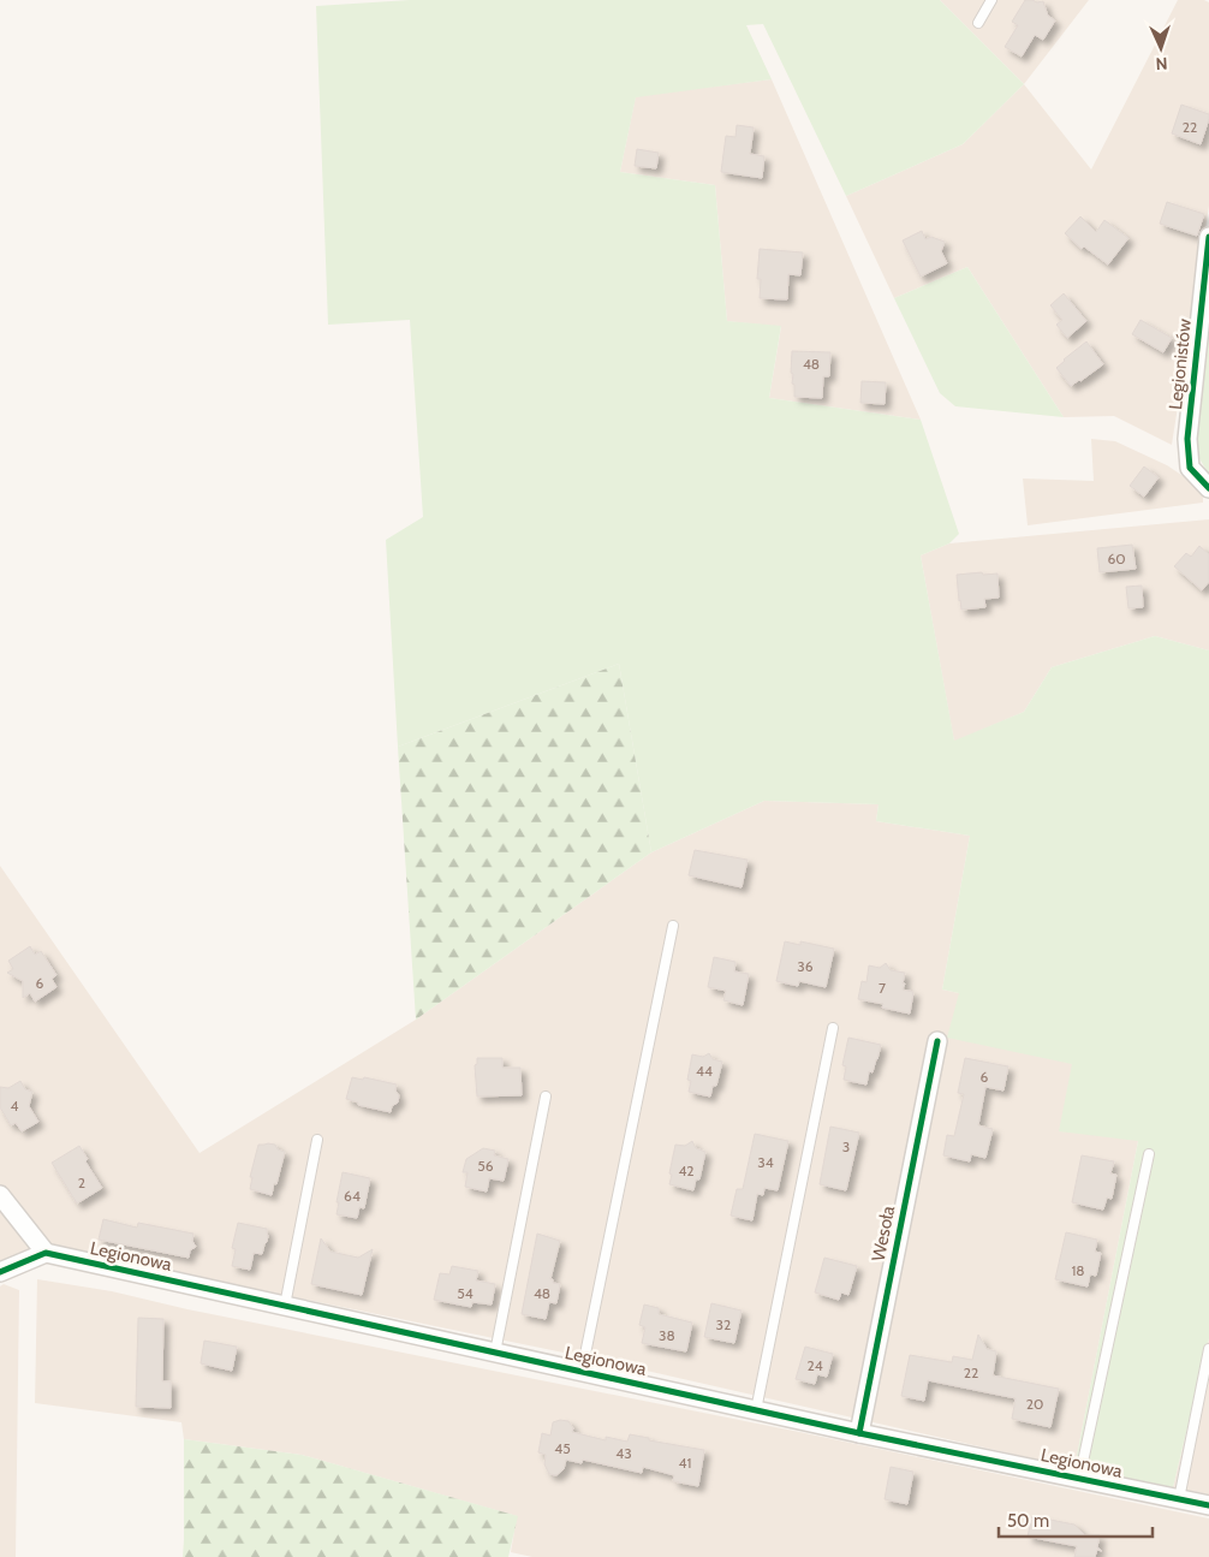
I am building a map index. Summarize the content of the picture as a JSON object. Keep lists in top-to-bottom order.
{
  "streets": {
    "street": ["Legionistów", "Wesoła", "Legionowa"]
  },
  "crossings": [
    ["Wesoła", "Legionowa"]
  ],
  "house_numbers": [
    "22",
    "48",
    "60",
    "36",
    "6",
    "7",
    "44",
    "6",
    "4",
    "3",
    "34",
    "56",
    "42",
    "2",
    "64",
    "18",
    "54",
    "48",
    "32",
    "38",
    "24",
    "22",
    "20",
    "45",
    "43",
    "41"
  ],
  "scale_bar": "50 m",
  "north": "bottom"
}
